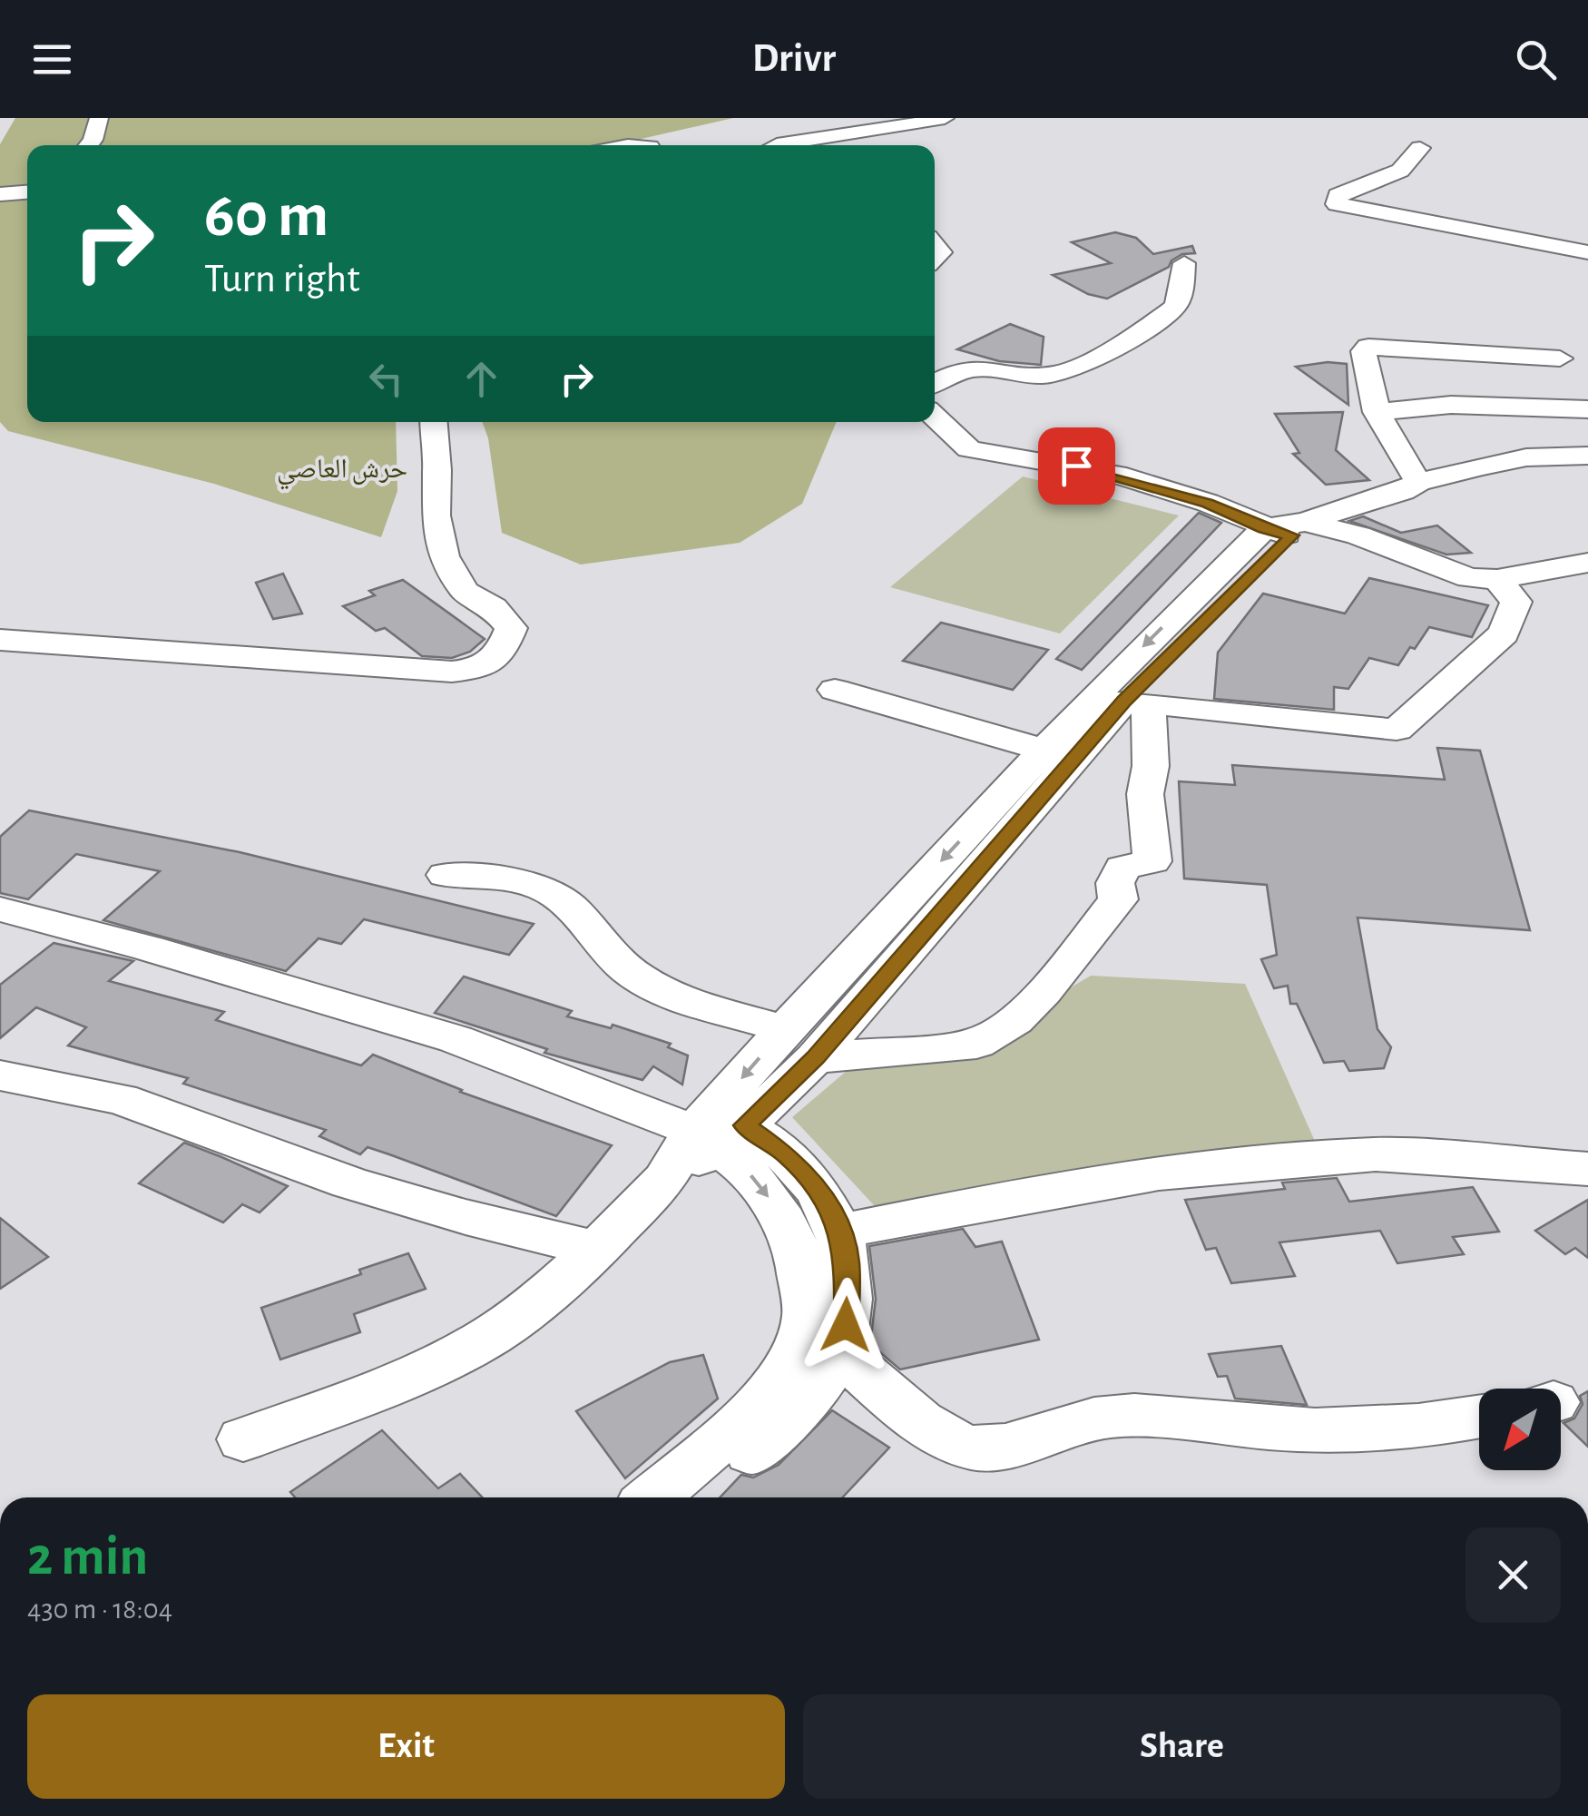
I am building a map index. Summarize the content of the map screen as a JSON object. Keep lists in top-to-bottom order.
{
  "parks": ["حرش العاصي"],
  "north": "bottom left",
  "page": {
    "header": "Drivr",
    "turn": ["60 m", "Turn right"],
    "heading": ["2 min", "430 m · 18:04"],
    "buttons": ["Exit", "Share"]
  }
}
